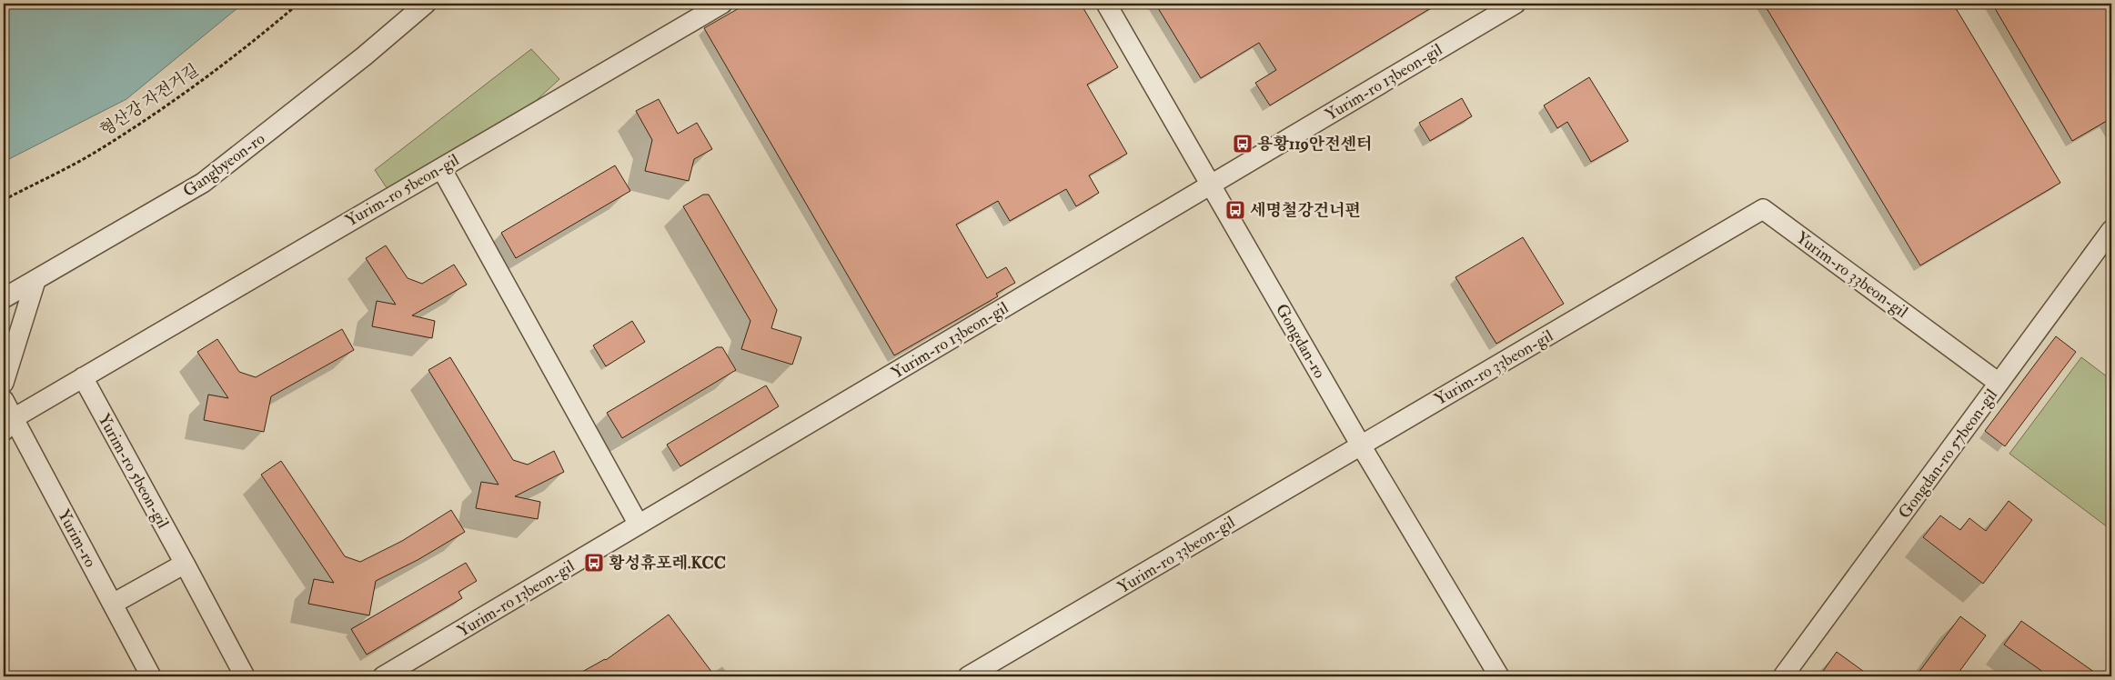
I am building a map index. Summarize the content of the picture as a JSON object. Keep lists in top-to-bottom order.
{
  "streets": {
    "street": [
      "Yurim-ro 13beon-gil",
      "Gangbyeon-ro",
      "Yurim-ro 5beon-gil",
      "Yurim-ro 33beon-gil",
      "Gongdan-ro",
      "Gongdan-ro 57beon-gil",
      "Yurim-ro"
    ],
    "path": ["형산강 자전거길"]
  },
  "crossings": [
    ["Yurim-ro 13beon-gil", "Gongdan-ro"],
    ["Yurim-ro 5beon-gil", "Yurim-ro"],
    ["Yurim-ro 33beon-gil", "Gongdan-ro"],
    ["Yurim-ro 33beon-gil", "Gongdan-ro 57beon-gil"]
  ],
  "places": {
    "bus stop": ["용황119안전센터", "세명철강건너편", "황성휴포레.KCC"]
  }
}
